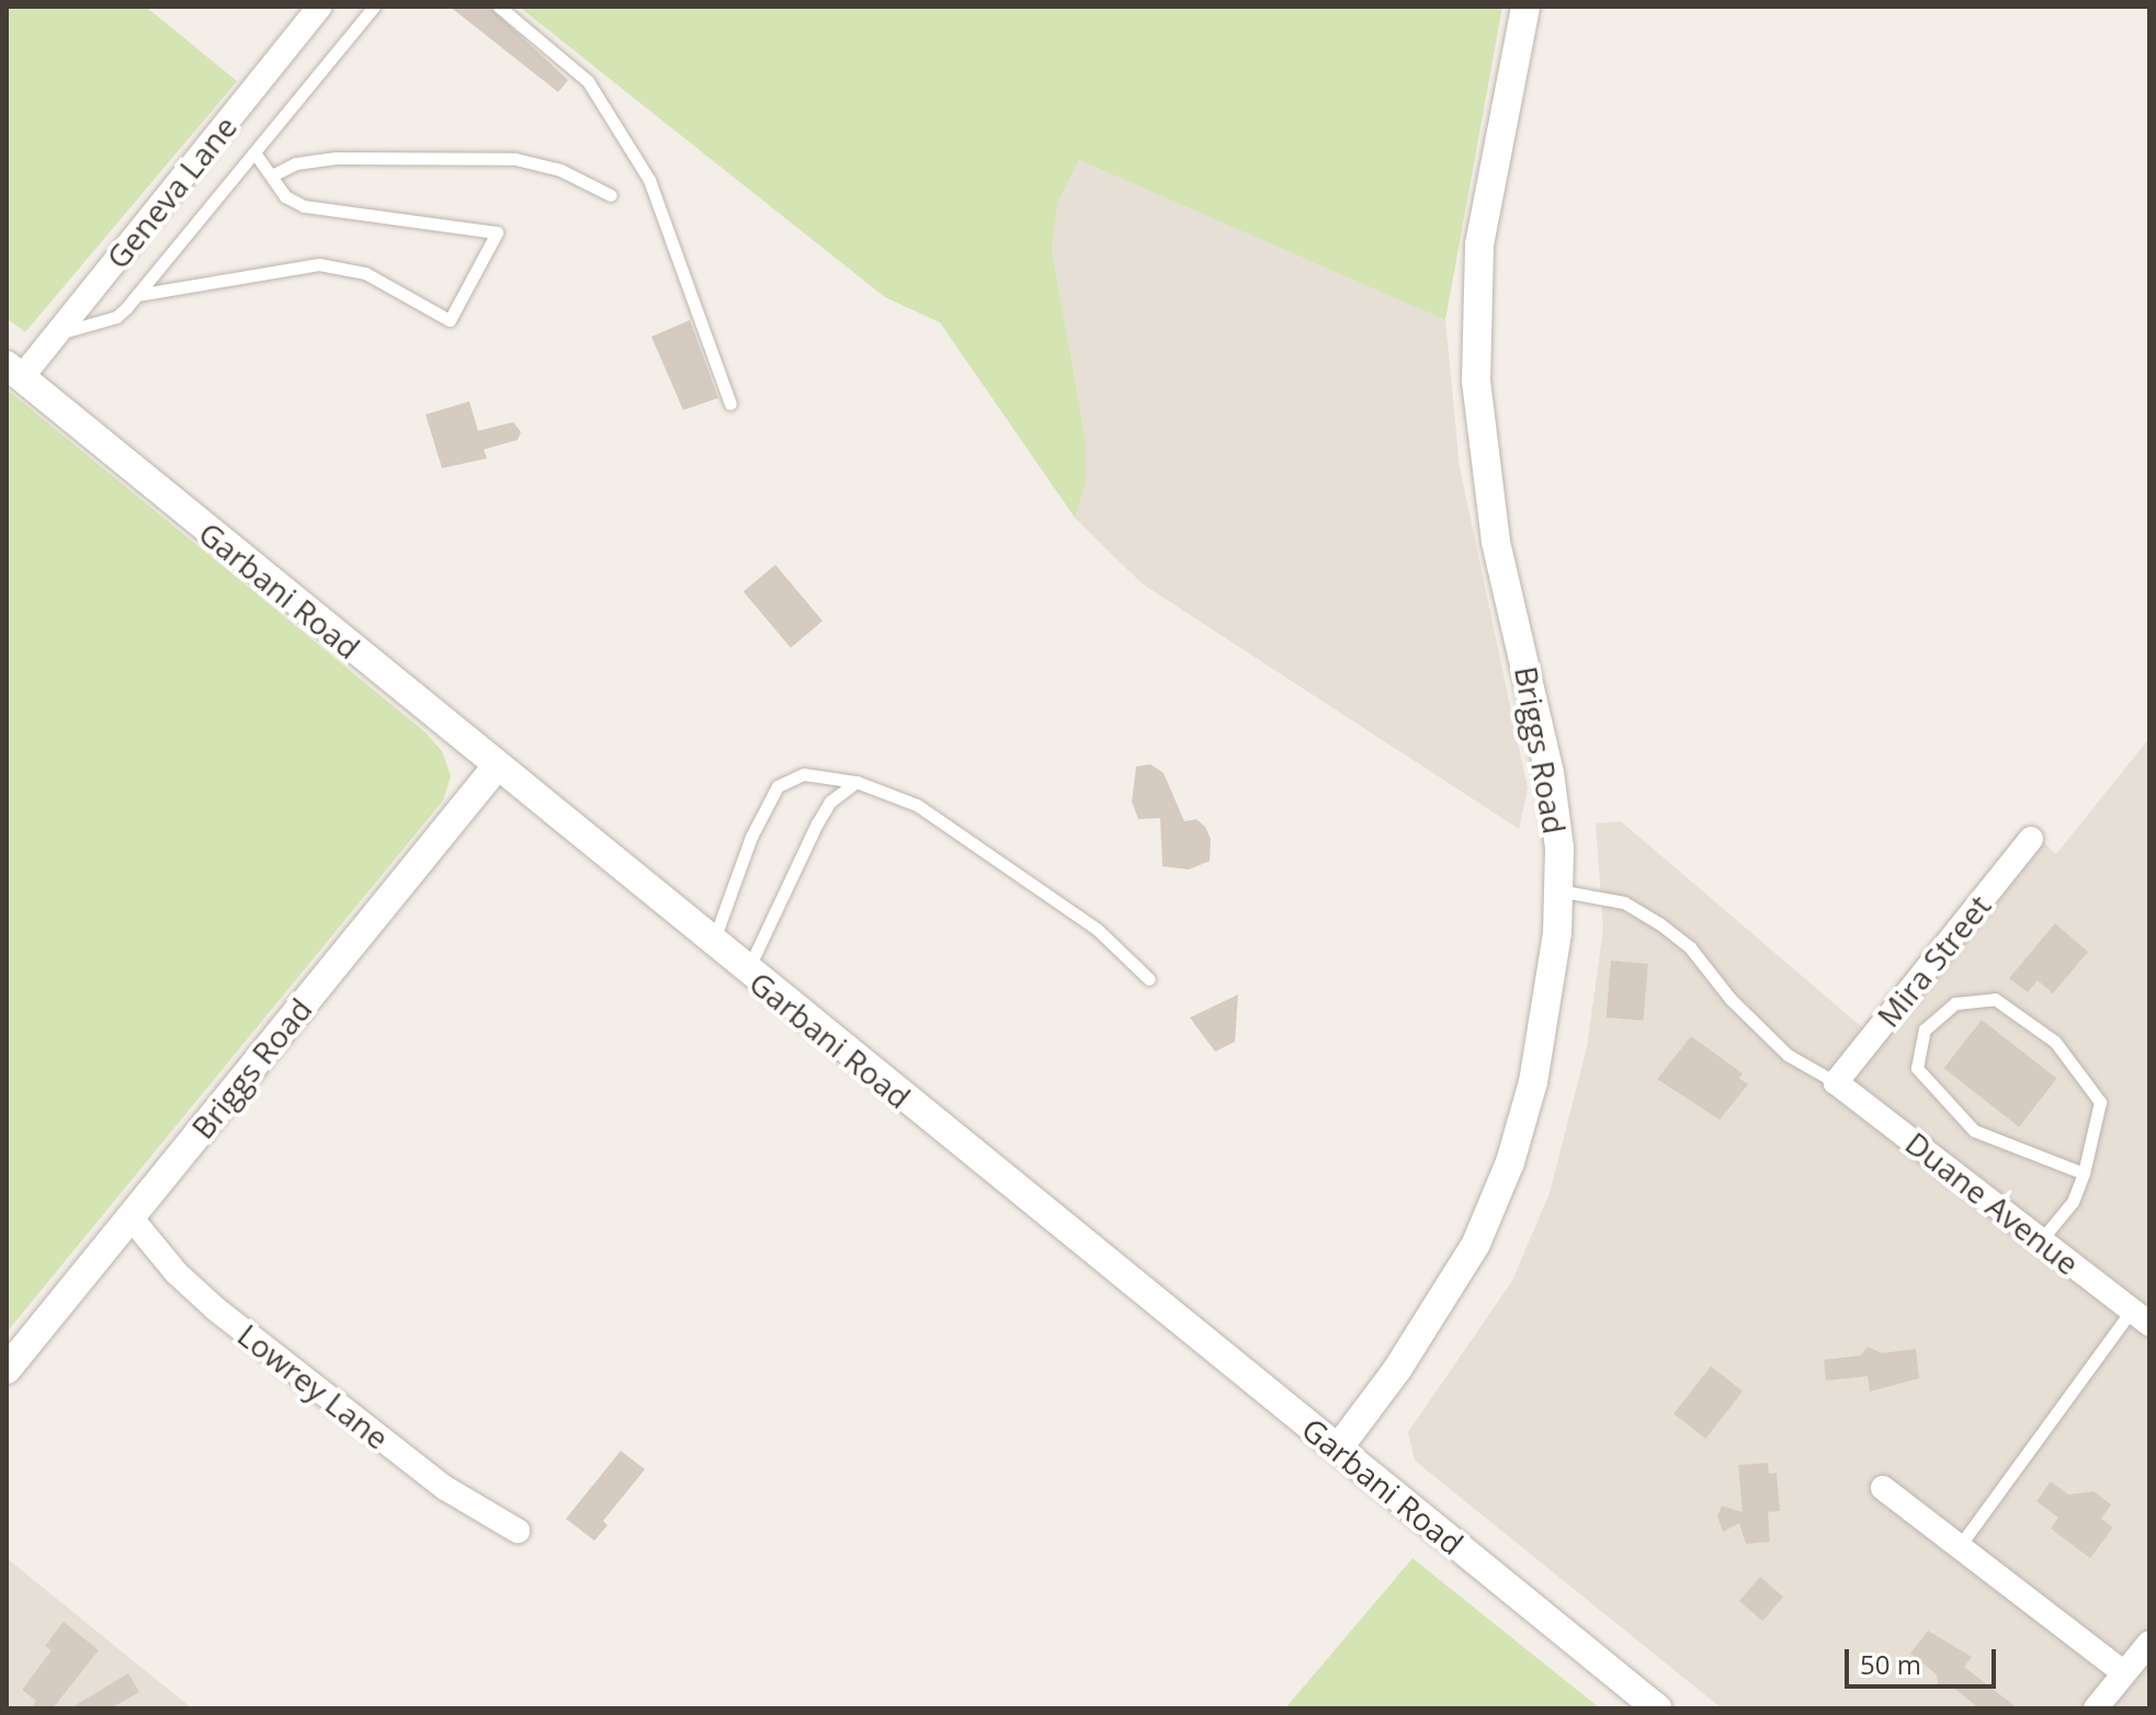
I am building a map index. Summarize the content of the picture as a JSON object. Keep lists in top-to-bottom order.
{
  "streets": {
    "street": [
      "Geneva Lane",
      "Garbani Road",
      "Briggs Road",
      "Mira Street",
      "Duane Avenue",
      "Lowrey Lane"
    ]
  },
  "crossings": [
    ["Geneva Lane", "Garbani Road"],
    ["Garbani Road", "Briggs Road"],
    ["Briggs Road", "Lowrey Lane"],
    ["Mira Street", "Duane Avenue"]
  ],
  "scale_bar": "50 m"
}
